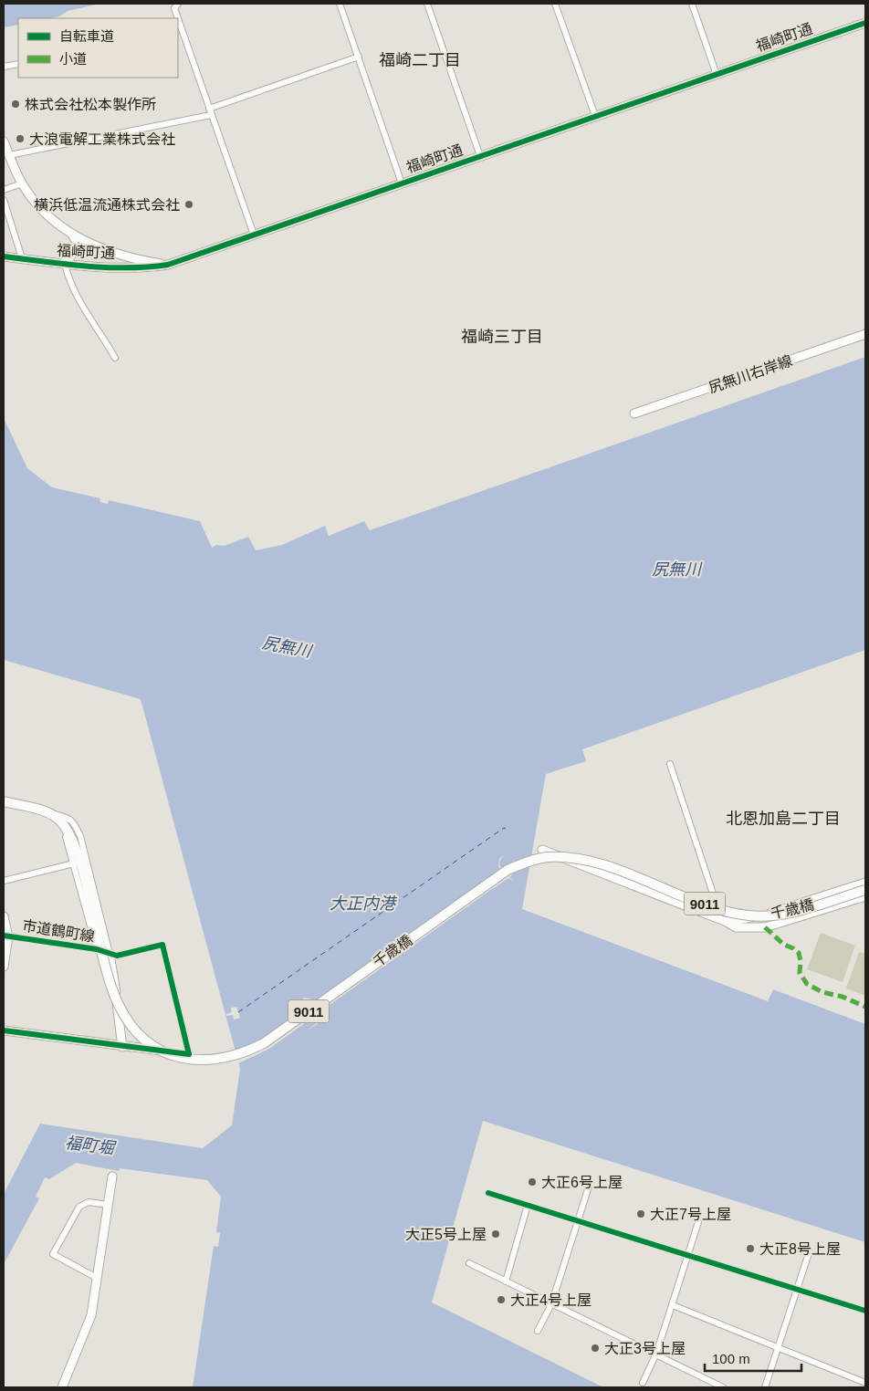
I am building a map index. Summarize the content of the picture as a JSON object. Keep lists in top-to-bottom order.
{
  "streets": {
    "main road": ["9011", "千歳橋"],
    "street": ["福崎町通", "尻無川右岸線", "市道鶴町線"]
  },
  "districts": ["福崎二丁目", "福崎三丁目", "北恩加島二丁目"],
  "water": ["尻無川", "大正内港", "福町堀"],
  "places": [
    "株式会社松本製作所",
    "大浪電解工業株式会社",
    "横浜低温流通株式会社",
    "大正6号上屋",
    "大正7号上屋",
    "大正5号上屋",
    "大正8号上屋",
    "大正4号上屋",
    "大正3号上屋"
  ],
  "legend": ["自転車道", "小道"],
  "scale_bar": "100 m"
}
